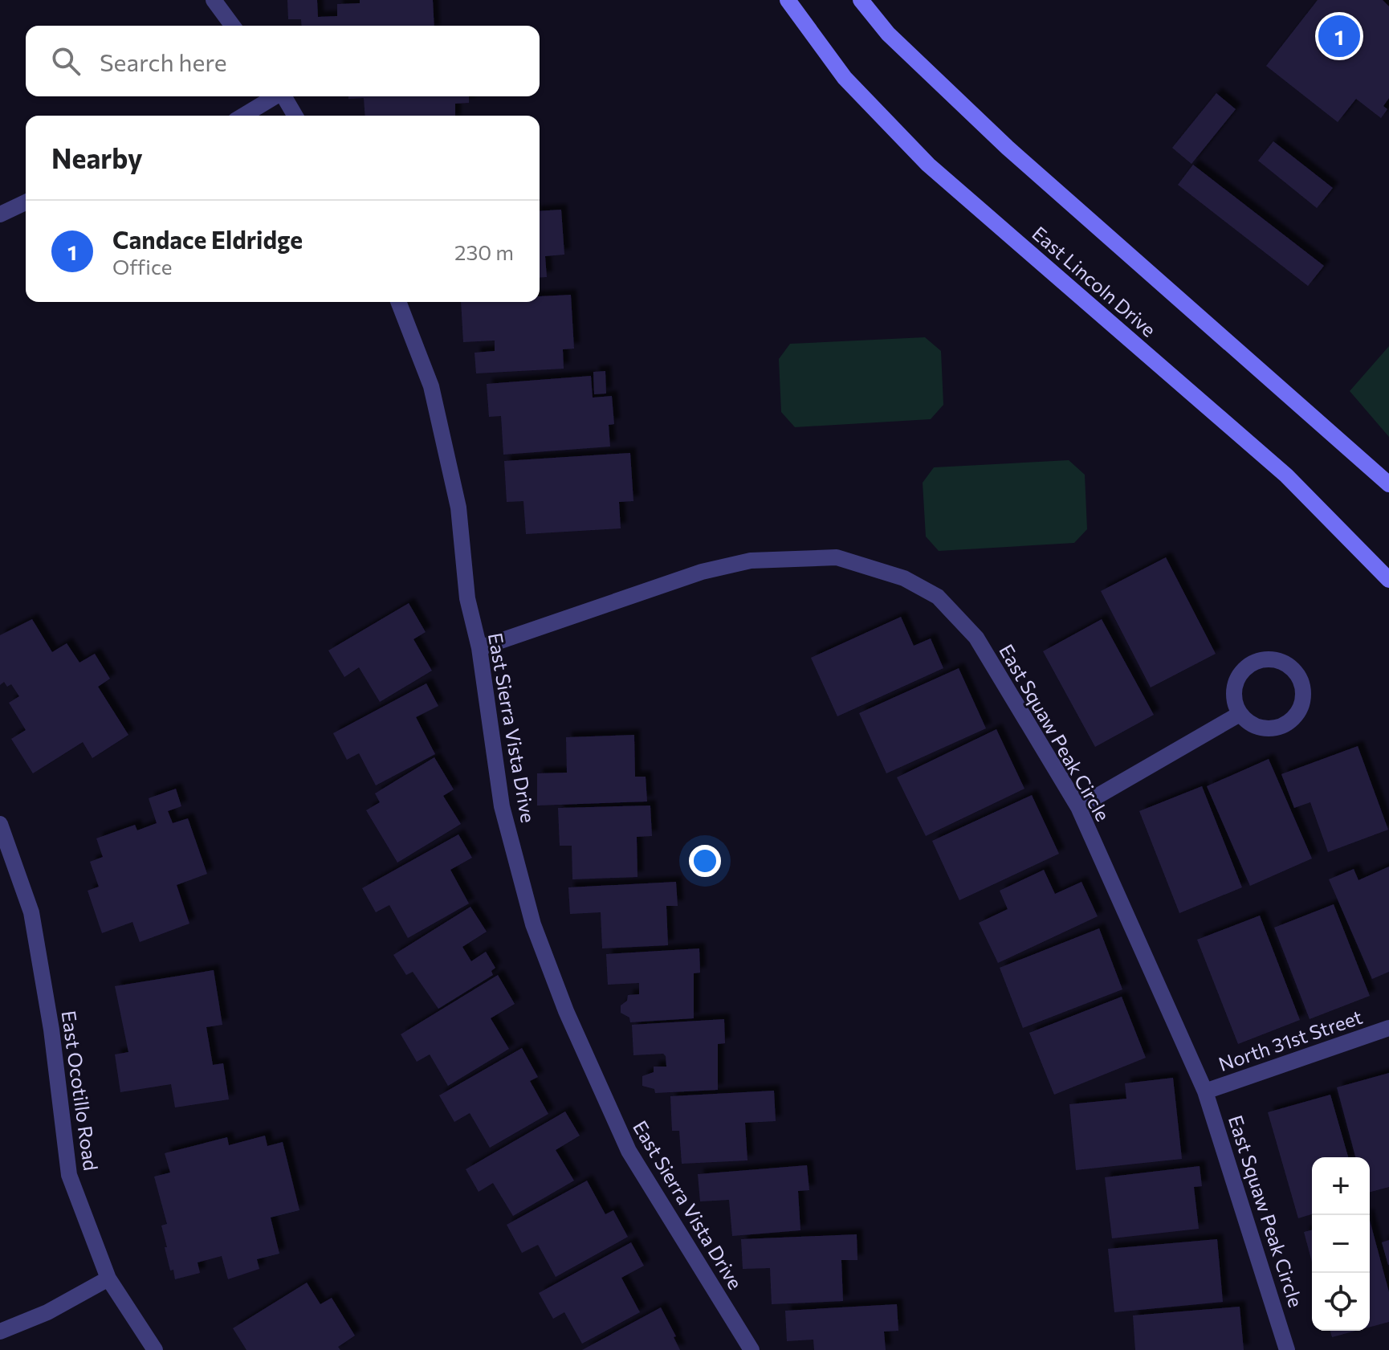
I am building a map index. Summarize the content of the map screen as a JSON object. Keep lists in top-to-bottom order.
{
  "streets": {
    "main road": ["East Lincoln Drive"],
    "street": [
      "East Sierra Vista Drive",
      "East Squaw Peak Circle",
      "North 31st Street",
      "East Ocotillo Road"
    ]
  },
  "crossings": [
    ["East Sierra Vista Drive", "East Squaw Peak Circle"],
    ["East Squaw Peak Circle", "North 31st Street"]
  ],
  "page": {
    "pins": "1",
    "search": "Search here",
    "heading": "Nearby",
    "list": [
      {
        "mark": "1",
        "name": "Candace Eldridge",
        "note": "Office",
        "value": "230 m"
      }
    ],
    "map_buttons": ["+", "−"]
  }
}
